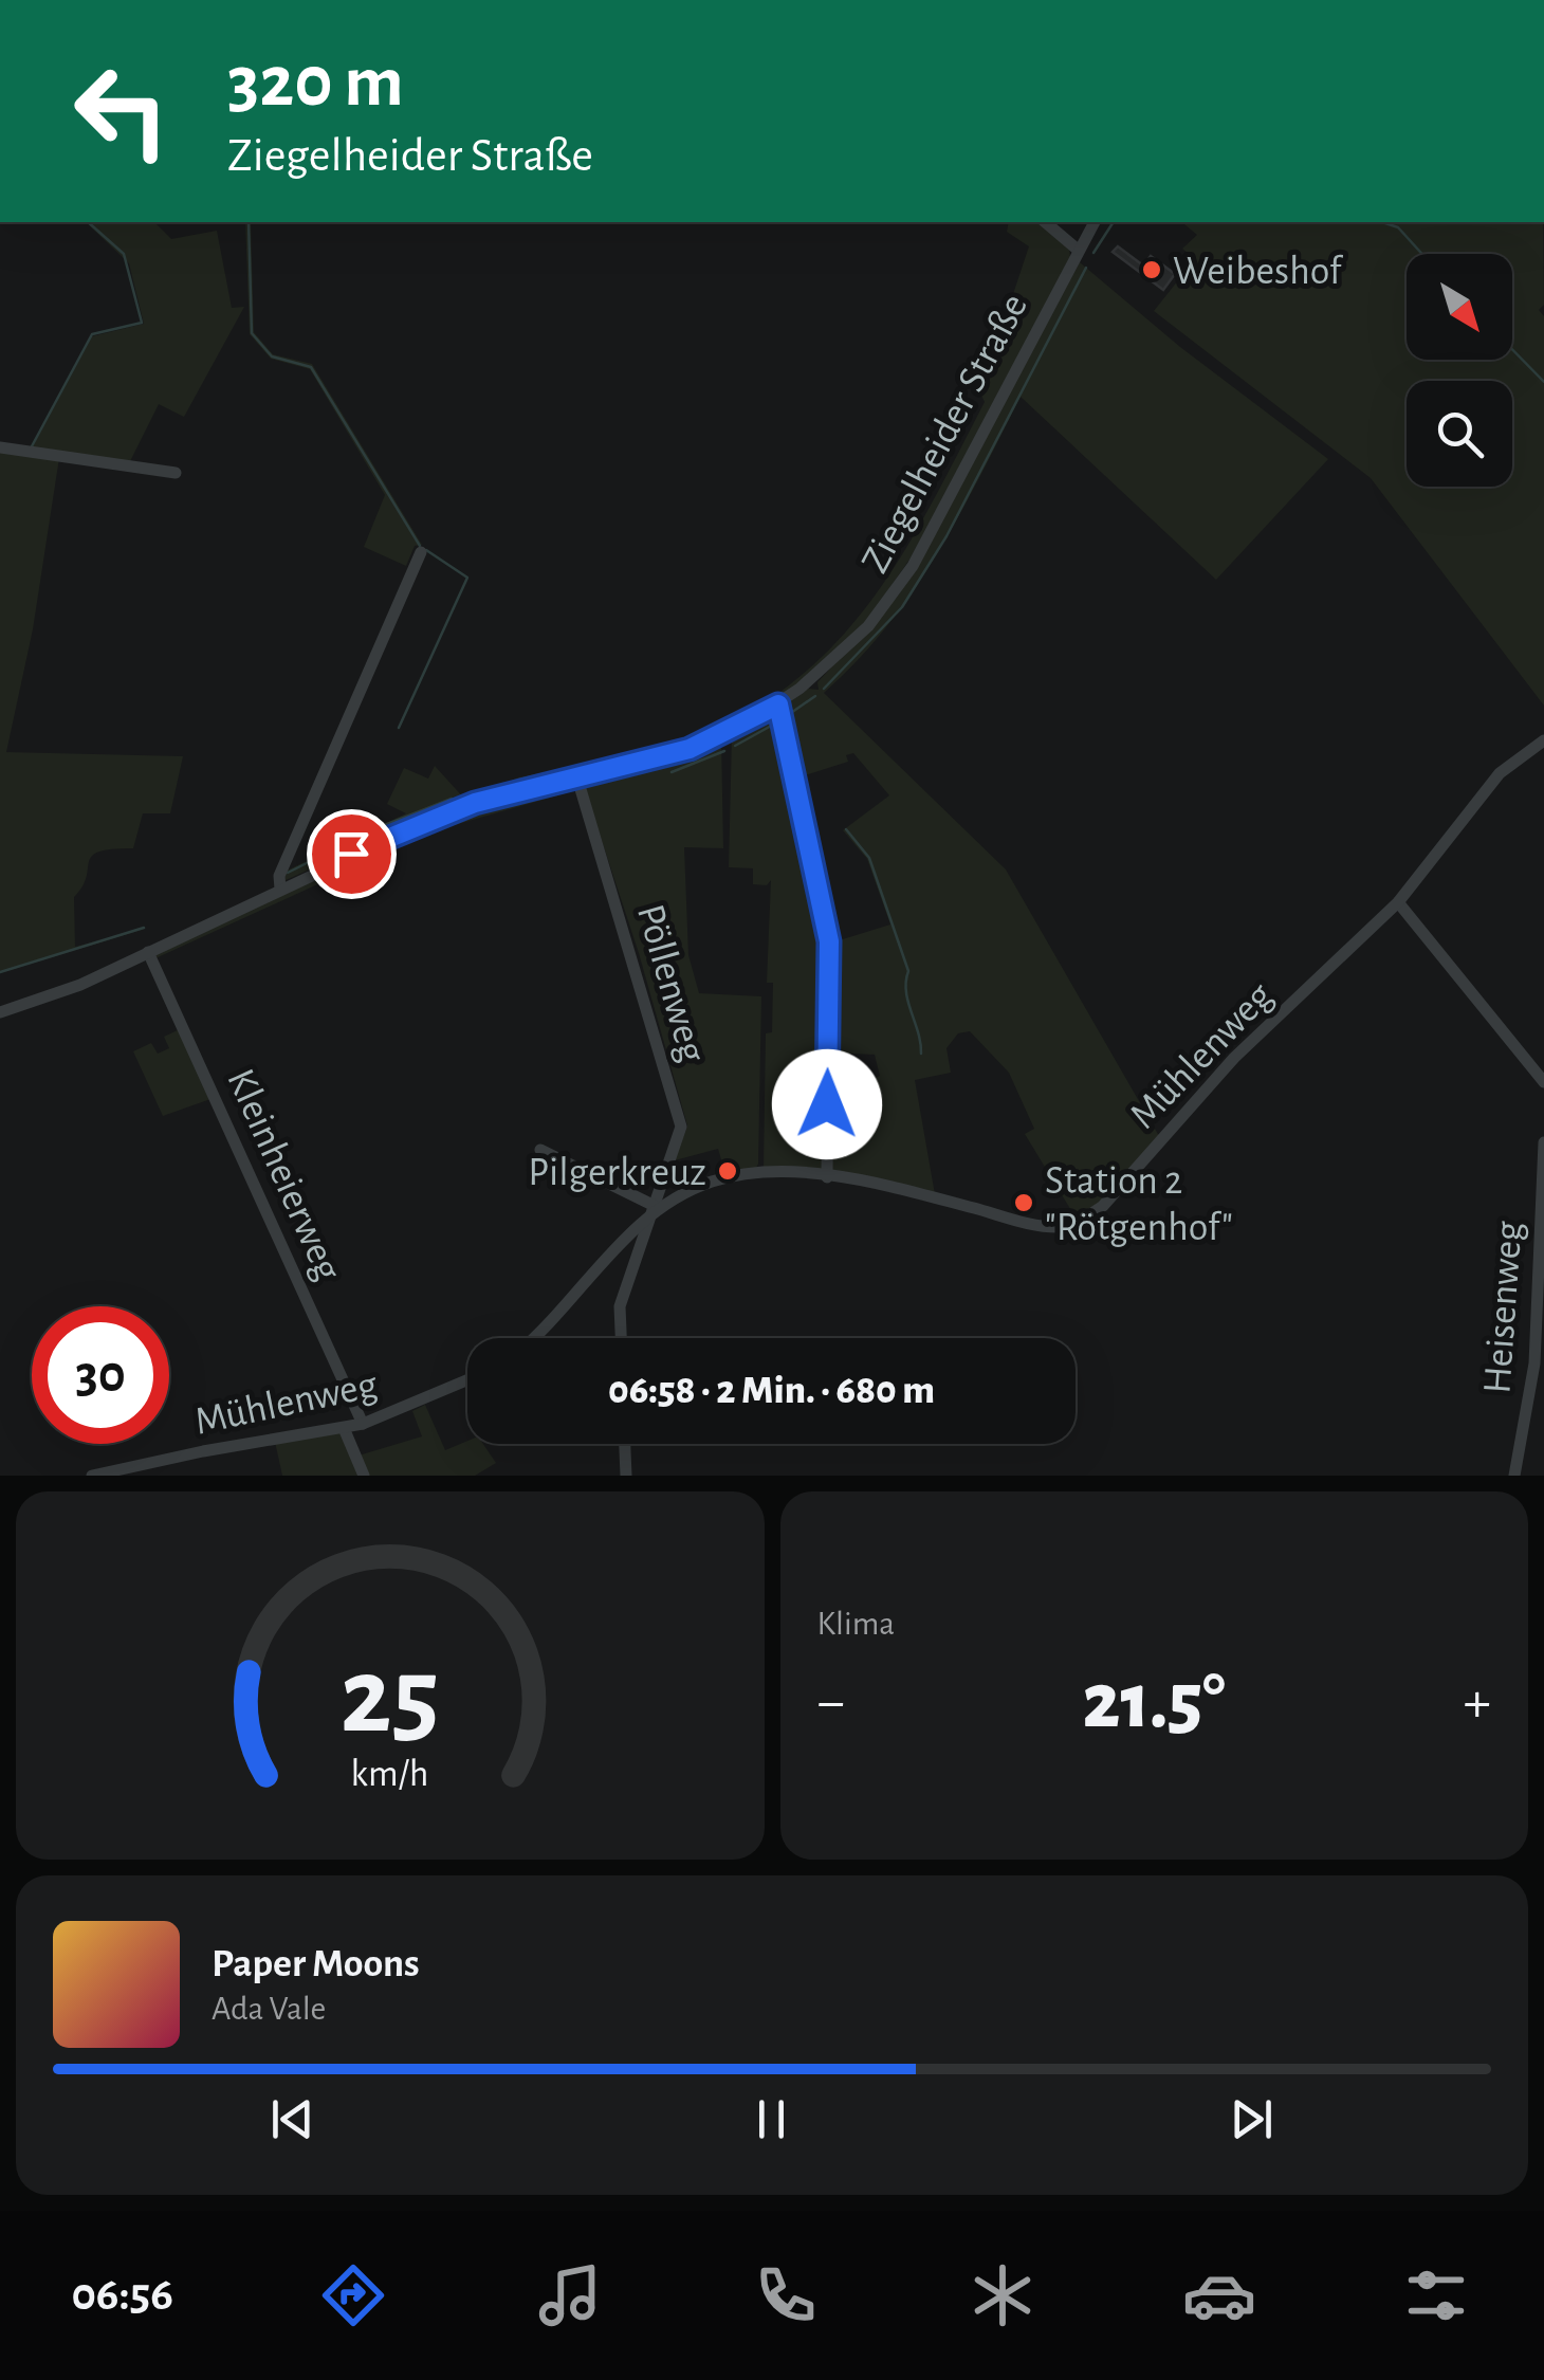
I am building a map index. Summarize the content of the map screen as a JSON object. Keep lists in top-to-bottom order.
{
  "streets": {
    "street": [
      "Ziegelheider Straße",
      "Pöllenweg",
      "Mühlenweg",
      "Kleinheierweg",
      "Heisenweg"
    ]
  },
  "crossings": [
    ["Ziegelheider Straße", "Pöllenweg"],
    ["Ziegelheider Straße", "Kleinheierweg"],
    ["Pöllenweg", "Mühlenweg"],
    ["Mühlenweg", "Kleinheierweg"]
  ],
  "places": ["Weibeshof", "Pilgerkreuz", "Station 2 \"Rötgenhof\""],
  "north": "bottom right",
  "page": {
    "turn": ["320 m", "Ziegelheider Straße"],
    "limit": "30",
    "trip": "06:58 · 2 Min. · 680 m",
    "tile": "Klima",
    "heat": ["−", "21.5°", "+"],
    "song": ["Paper Moons", "Ada Vale"],
    "tabs": "06:56",
    "gauge": ["25", "km/h"]
  }
}
